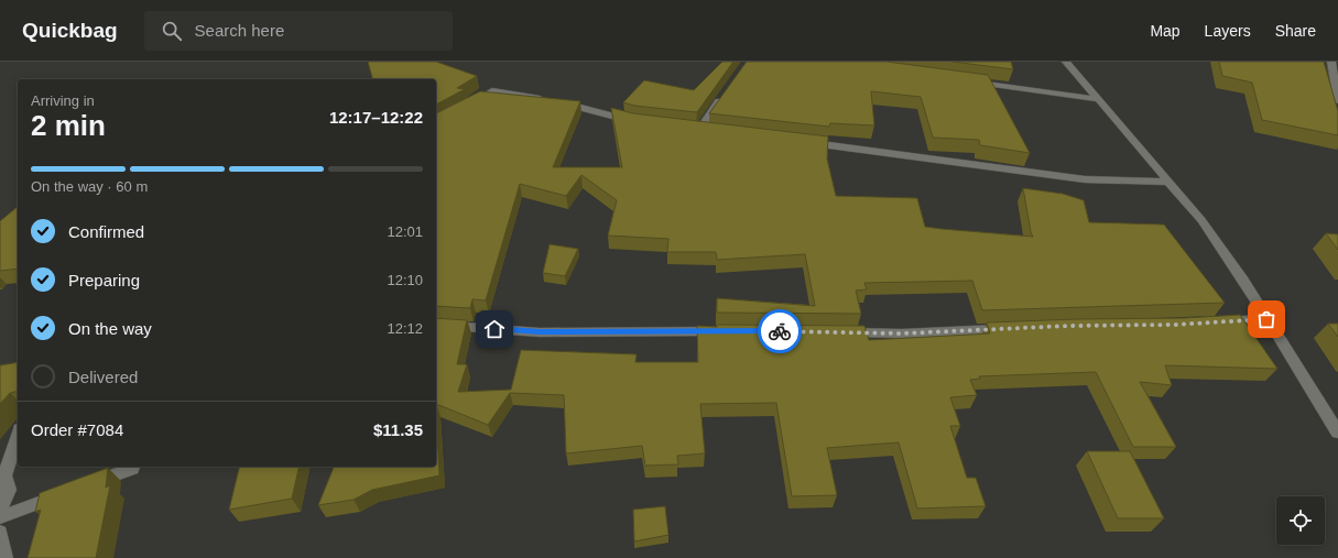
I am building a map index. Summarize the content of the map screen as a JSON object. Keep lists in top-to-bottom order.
{
  "page": {
    "header": "Quickbag",
    "search": "Search here",
    "nav": ["Map", "Layers", "Share"],
    "heading": ["2 min", "Arriving in", "12:17–12:22"],
    "panel": ["Order #7084", "$11.35"],
    "bar": "On the way · 60 m",
    "list": [
      ["Confirmed", "12:01"],
      ["Preparing", "12:10"],
      ["On the way", "12:12"],
      "Delivered"
    ]
  }
}
